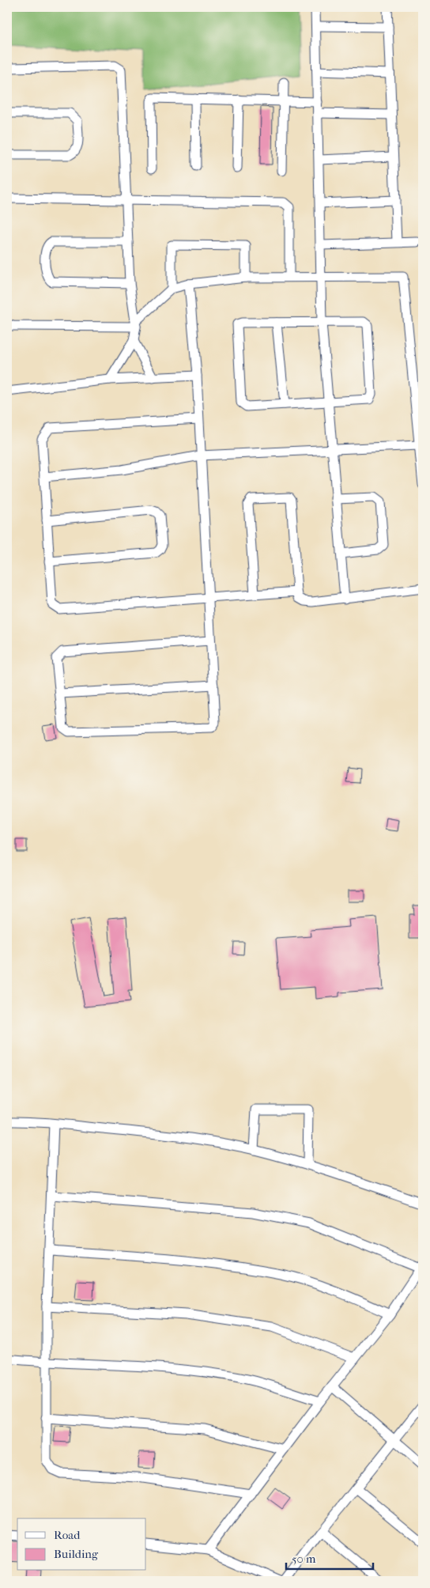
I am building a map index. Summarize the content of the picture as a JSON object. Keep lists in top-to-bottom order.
{
  "legend": ["Road", "Building"],
  "scale_bar": "50 m"
}
